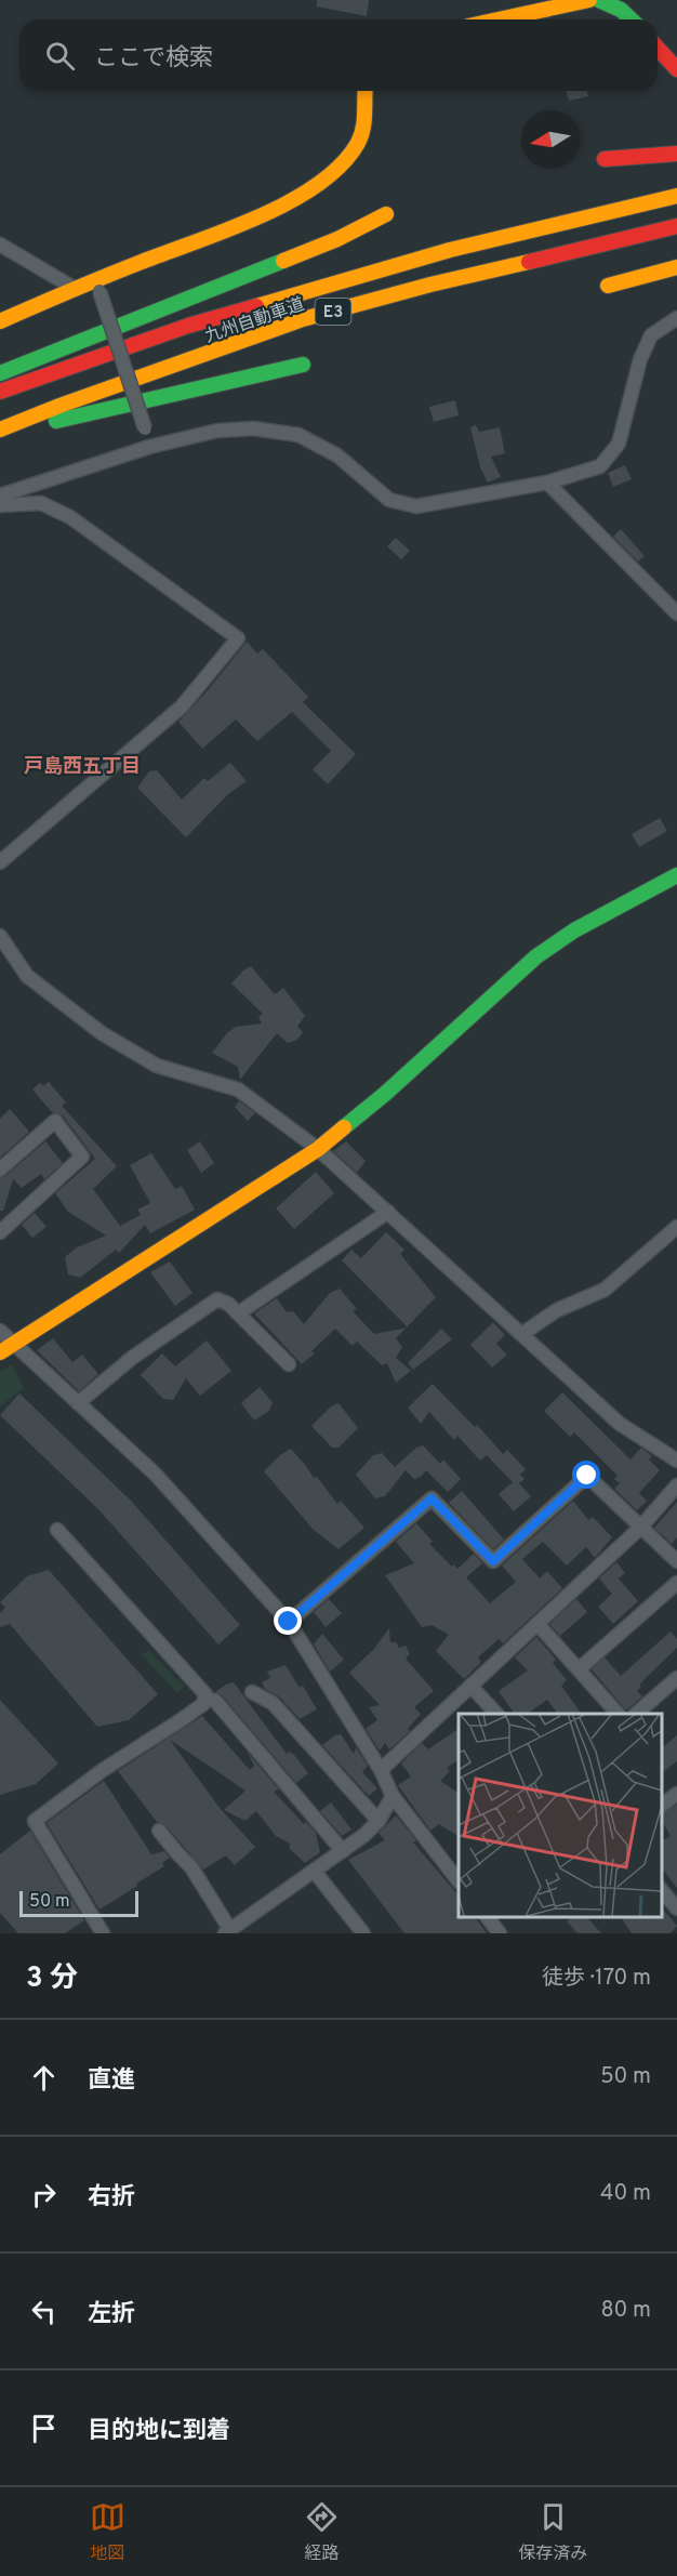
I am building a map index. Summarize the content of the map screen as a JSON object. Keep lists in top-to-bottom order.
{
  "streets": {
    "main road": ["E3", "九州自動車道"]
  },
  "districts": ["戸島西五丁目"],
  "scale_bar": "50 m",
  "north": "left",
  "page": {
    "search": "ここで検索",
    "scale": "50 m",
    "heading": ["3 分", "徒歩 · 170 m"],
    "list": [
      ["直進", "50 m"],
      ["右折", "40 m"],
      ["左折", "80 m"],
      "目的地に到着"
    ],
    "nav": ["地図", "経路", "保存済み"]
  }
}
